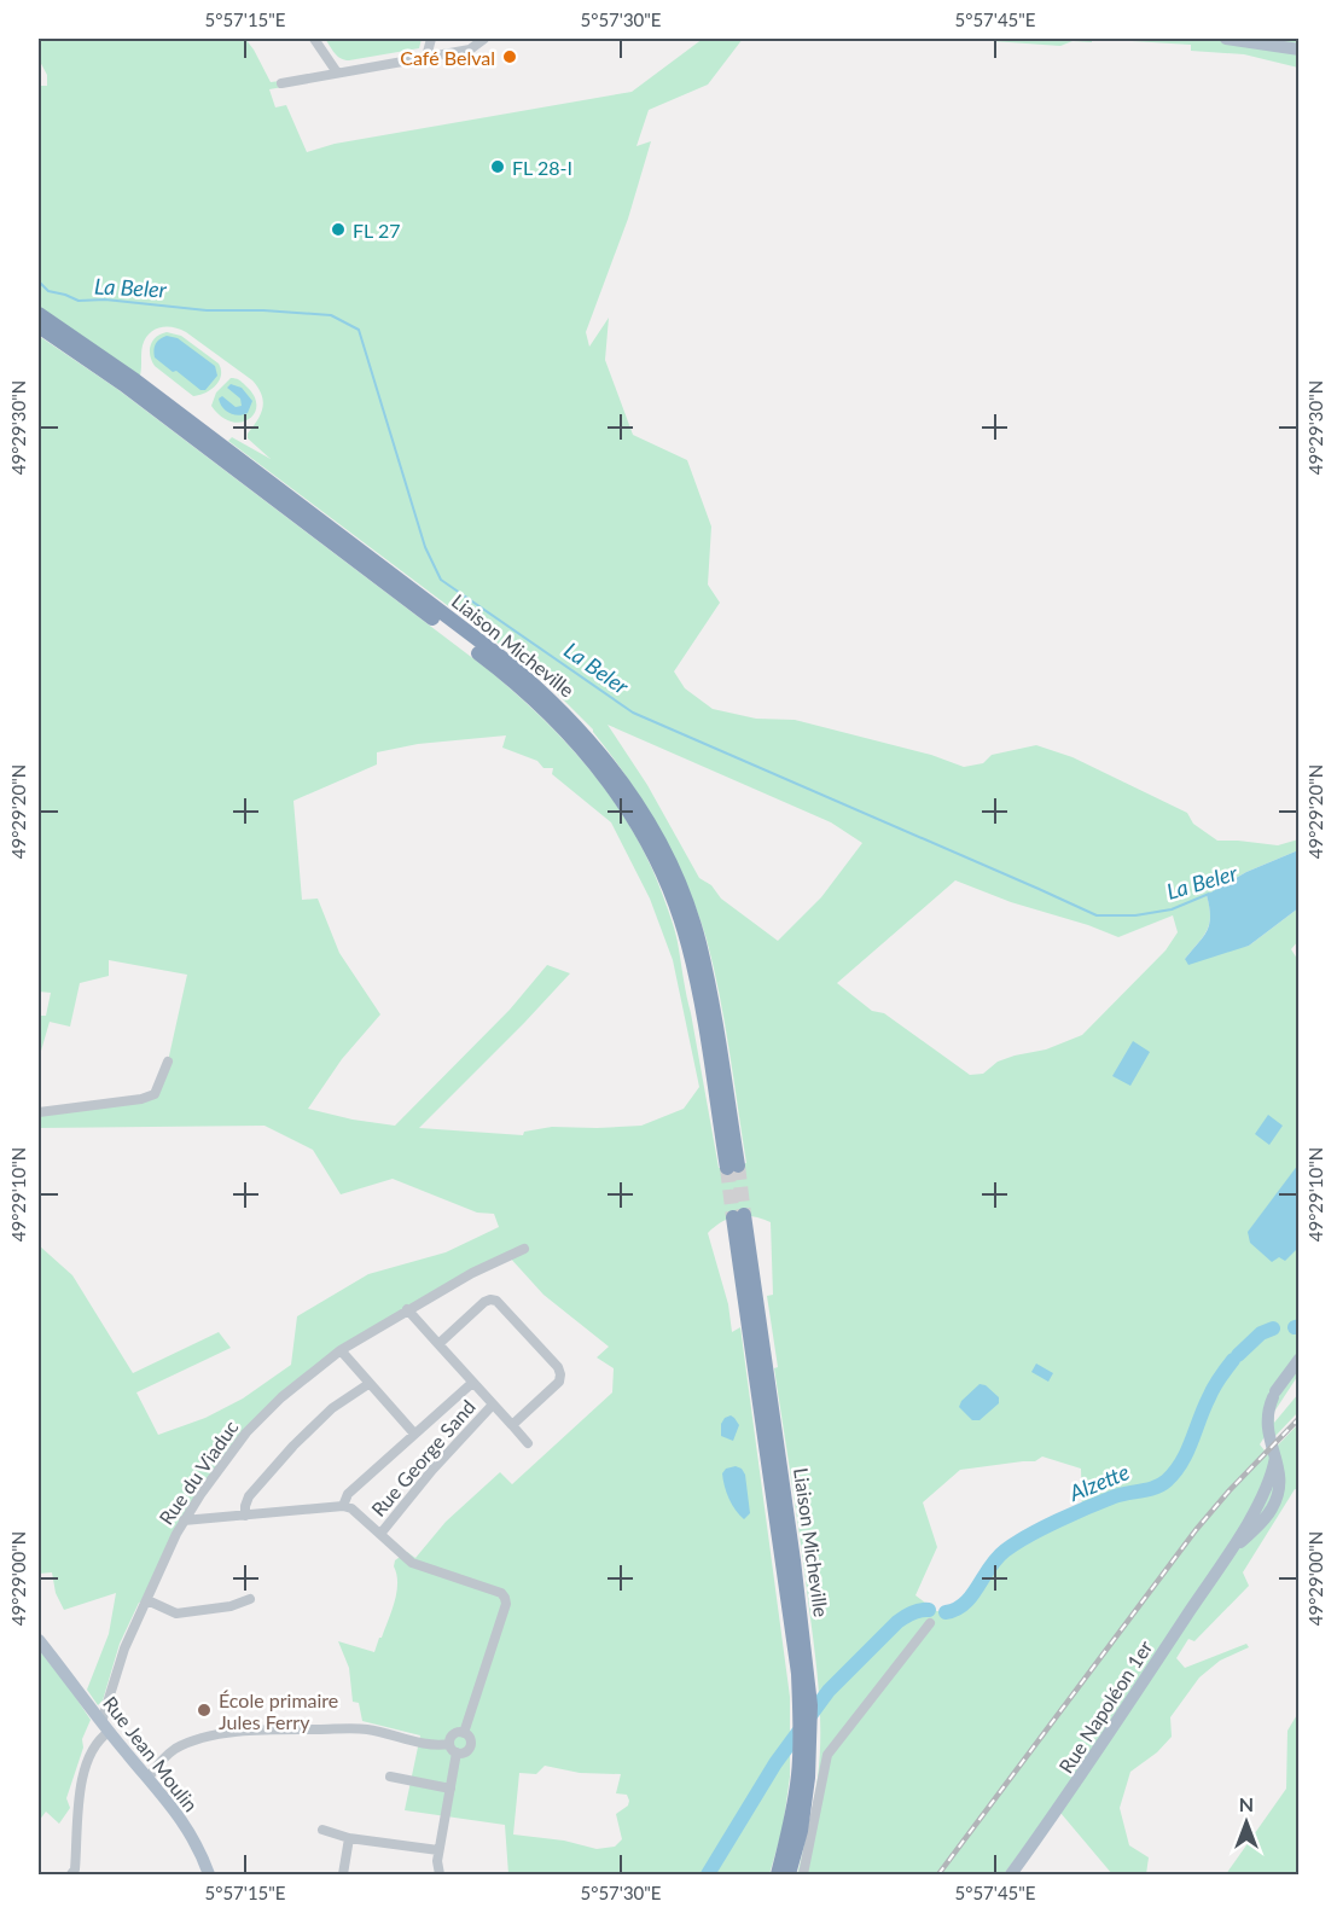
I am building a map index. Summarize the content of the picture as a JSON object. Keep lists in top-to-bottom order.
{
  "streets": {
    "highway": ["Liaison Micheville"],
    "main road": ["Rue Napoléon 1er", "Rue Jean Moulin"],
    "street": ["Rue George Sand", "Rue du Viaduc"]
  },
  "crossings": [
    ["Rue George Sand", "Rue du Viaduc"],
    ["Rue du Viaduc", "Rue Jean Moulin"]
  ],
  "water": ["La Beler", "Alzette"],
  "places": [
    "Café Belval",
    "FL 28-I",
    "FL 27",
    "École primaire Jules Ferry"
  ],
  "north": "top",
  "coordinates": [
    "5°57'15\"E",
    "5°57'30\"E",
    "5°57'45\"E",
    "49°29'30\"N",
    "49°29'20\"N",
    "49°29'10\"N",
    "49°29'00\"N"
  ]
}
